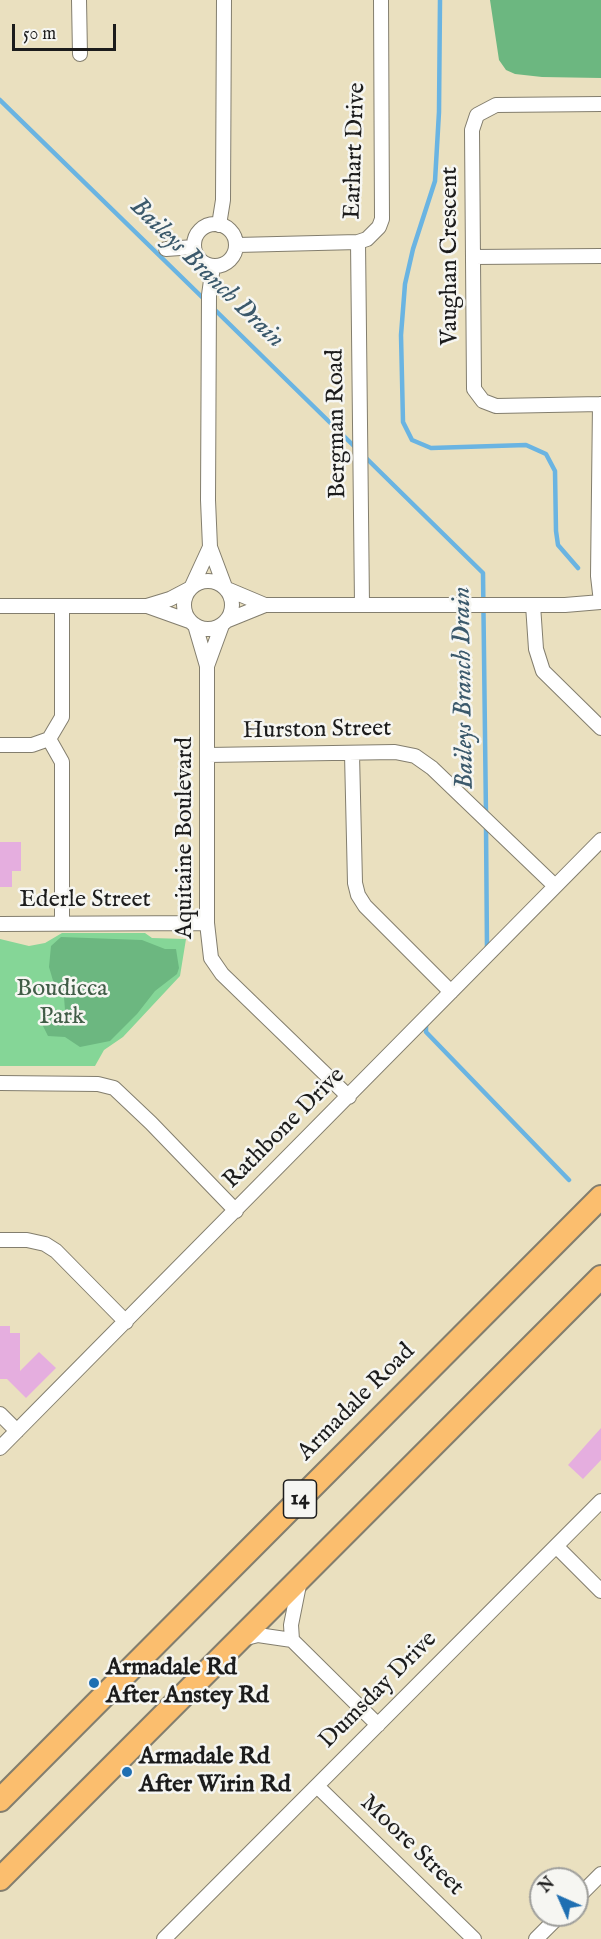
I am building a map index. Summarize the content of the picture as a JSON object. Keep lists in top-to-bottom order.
{
  "streets": {
    "highway": ["Armadale Road", "14"],
    "street": [
      "Earhart Drive",
      "Vaughan Crescent",
      "Bergman Road",
      "Hurston Street",
      "Aquitaine Boulevard",
      "Ederle Street",
      "Rathbone Drive",
      "Dumsday Drive",
      "Moore Street"
    ]
  },
  "crossings": [
    ["Earhart Drive", "Bergman Road"],
    ["Hurston Street", "Aquitaine Boulevard"],
    ["Hurston Street", "Rathbone Drive"],
    ["Aquitaine Boulevard", "Ederle Street"],
    ["Aquitaine Boulevard", "Rathbone Drive"],
    ["Dumsday Drive", "Moore Street"]
  ],
  "water": ["Baileys Branch Drain"],
  "parks": ["Boudicca Park"],
  "places": ["Armadale Rd After Anstey Rd", "Armadale Rd After Wirin Rd"],
  "scale_bar": "50 m",
  "north": "top left"
}
